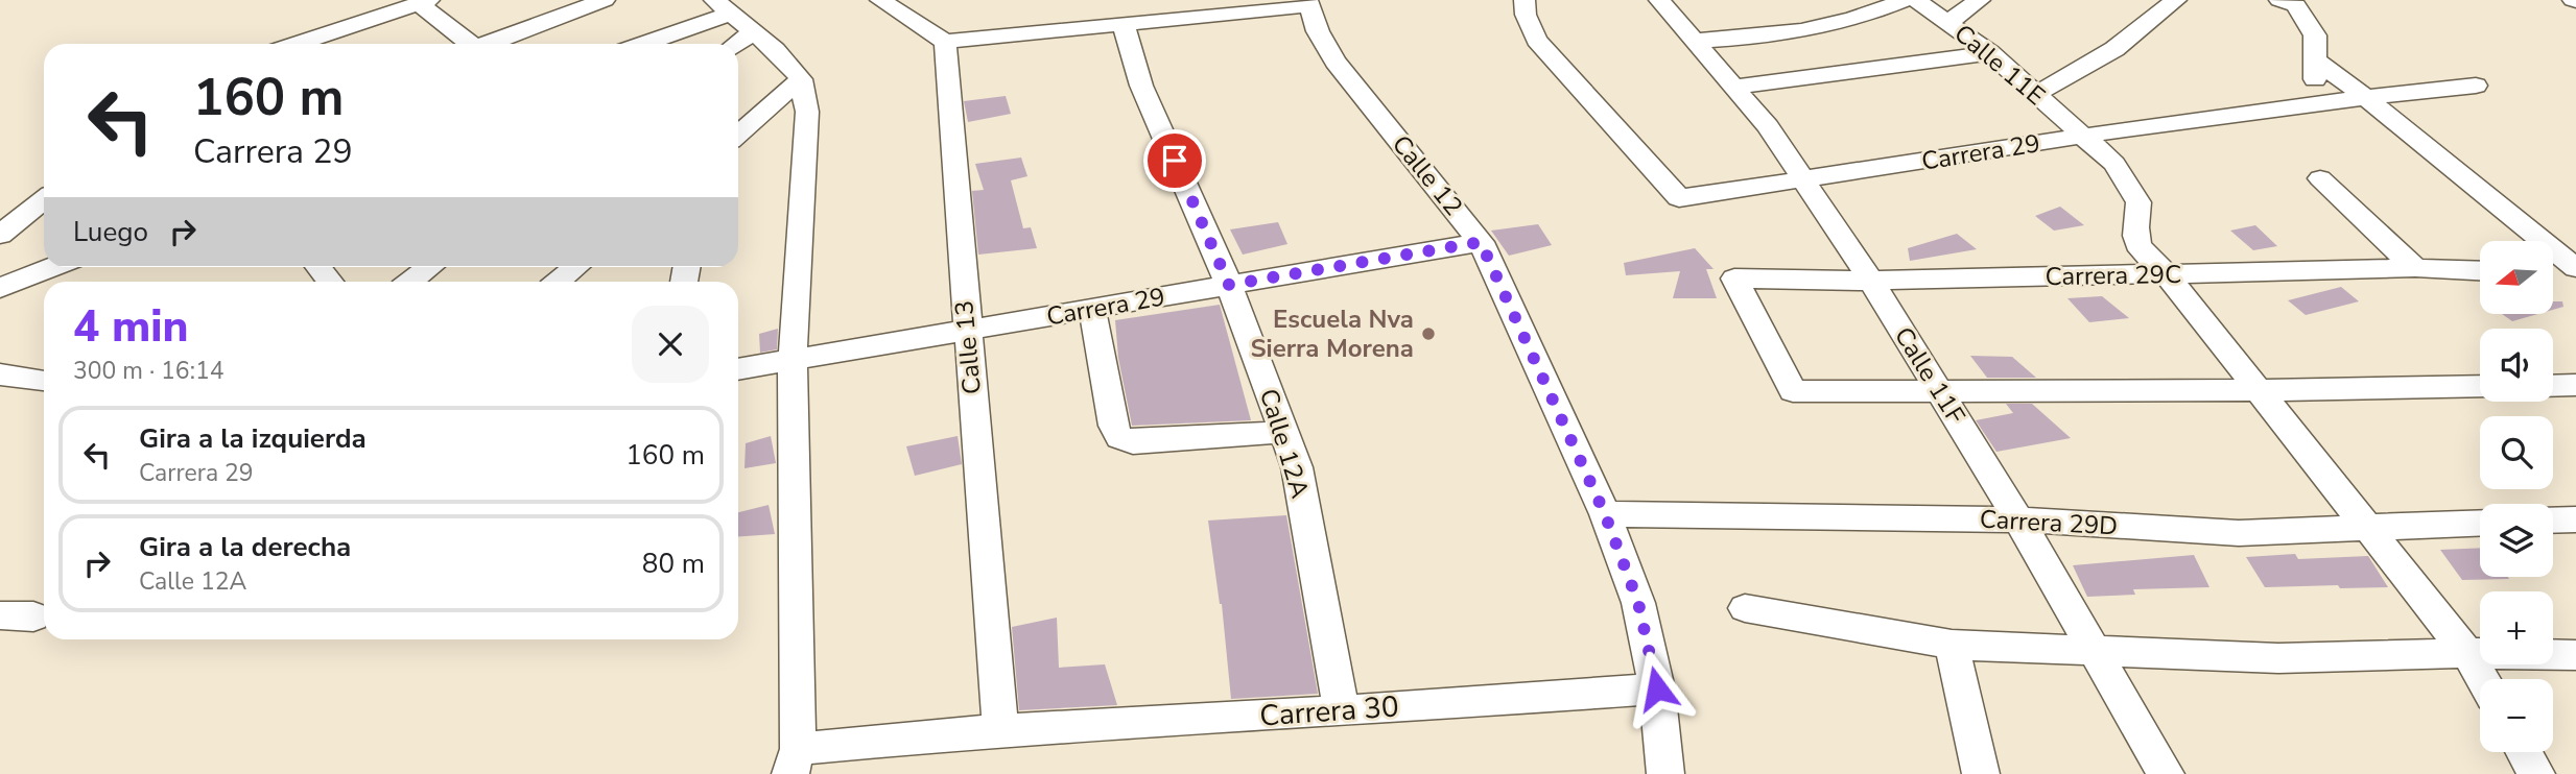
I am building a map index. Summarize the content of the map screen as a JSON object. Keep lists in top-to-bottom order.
{
  "streets": {
    "street": [
      "Calle 11E",
      "Carrera 29",
      "Calle 12",
      "Carrera 29C",
      "Calle 13",
      "Calle 11F",
      "Calle 12A",
      "Carrera 29D",
      "Carrera 30"
    ]
  },
  "crossings": [
    ["Calle 11E", "Carrera 29"],
    ["Calle 11E", "Carrera 29C"],
    ["Calle 11E", "Carrera 29D"],
    ["Carrera 29", "Calle 12"],
    ["Carrera 29", "Calle 13"],
    ["Carrera 29", "Calle 11F"],
    ["Carrera 29", "Calle 12A"],
    ["Calle 12", "Carrera 29D"],
    ["Calle 12", "Carrera 30"],
    ["Carrera 29C", "Calle 11F"],
    ["Calle 13", "Carrera 30"],
    ["Calle 11F", "Carrera 29D"],
    ["Calle 12A", "Carrera 30"]
  ],
  "places": ["Escuela Nva Sierra Morena"],
  "north": "left",
  "page": {
    "turn": ["160 m", "Carrera 29"],
    "then": "Luego",
    "map_buttons": ["+", "−"],
    "heading": ["4 min", "300 m · 16:14"],
    "list": [
      {
        "name": "Gira a la izquierda",
        "note": "Carrera 29",
        "value": "160 m"
      },
      {
        "name": "Gira a la derecha",
        "note": "Calle 12A",
        "value": "80 m"
      }
    ]
  }
}
